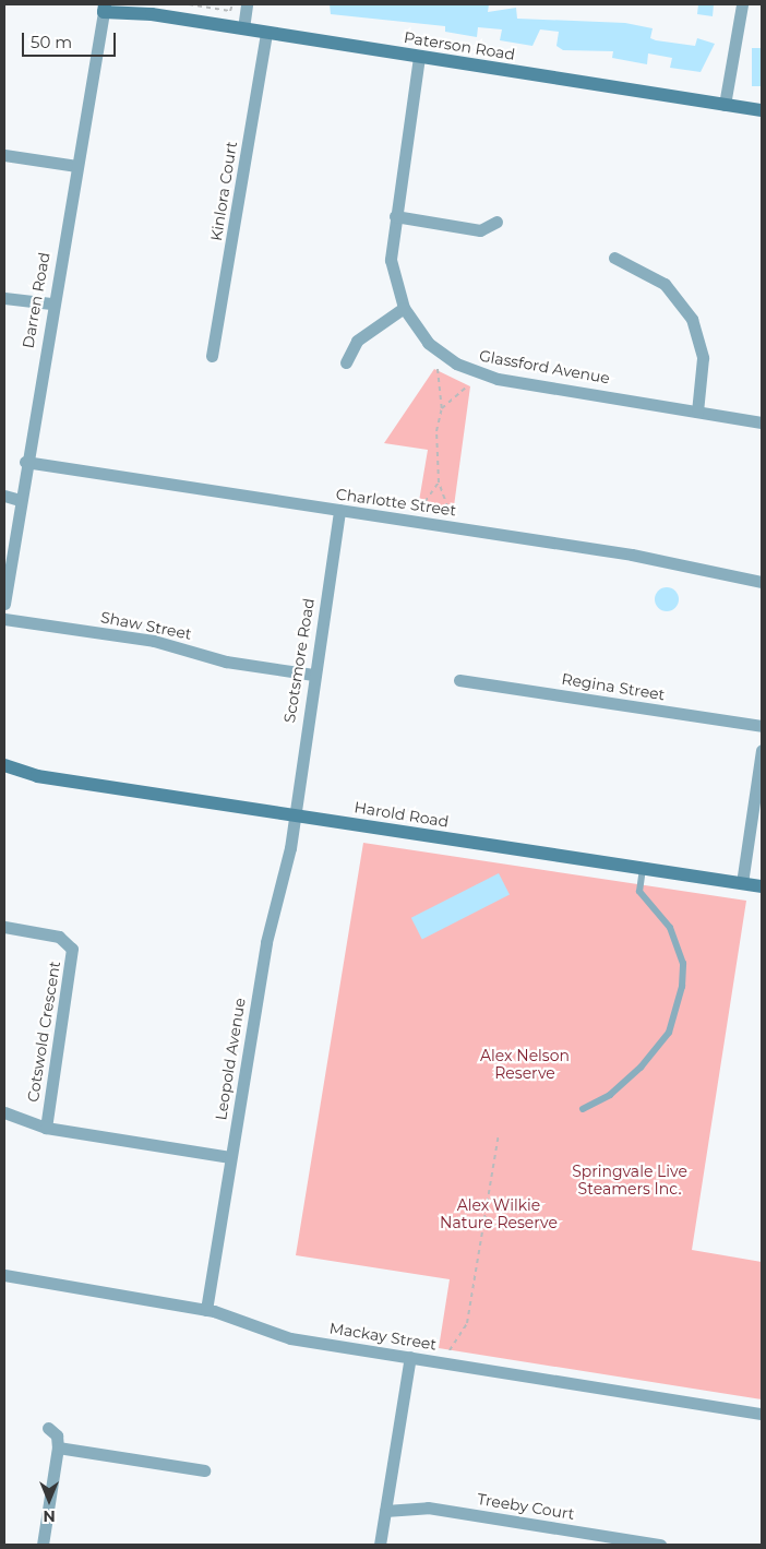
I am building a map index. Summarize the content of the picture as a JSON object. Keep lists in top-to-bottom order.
{
  "streets": {
    "street": [
      "Paterson Road",
      "Kinlora Court",
      "Darren Road",
      "Glassford Avenue",
      "Charlotte Street",
      "Shaw Street",
      "Scotsmore Road",
      "Regina Street",
      "Harold Road",
      "Cotswold Crescent",
      "Leopold Avenue",
      "Mackay Street",
      "Treeby Court"
    ]
  },
  "crossings": [
    ["Paterson Road", "Kinlora Court"],
    ["Paterson Road", "Darren Road"],
    ["Paterson Road", "Glassford Avenue"],
    ["Darren Road", "Charlotte Street"],
    ["Charlotte Street", "Scotsmore Road"],
    ["Shaw Street", "Scotsmore Road"],
    ["Scotsmore Road", "Harold Road"],
    ["Scotsmore Road", "Leopold Avenue"],
    ["Harold Road", "Leopold Avenue"],
    ["Leopold Avenue", "Mackay Street"]
  ],
  "parks": ["Alex Nelson Reserve", "Springvale Live Steamers Inc.", "Alex Wilkie Nature Reserve"],
  "scale_bar": "50 m",
  "north": "bottom"
}
